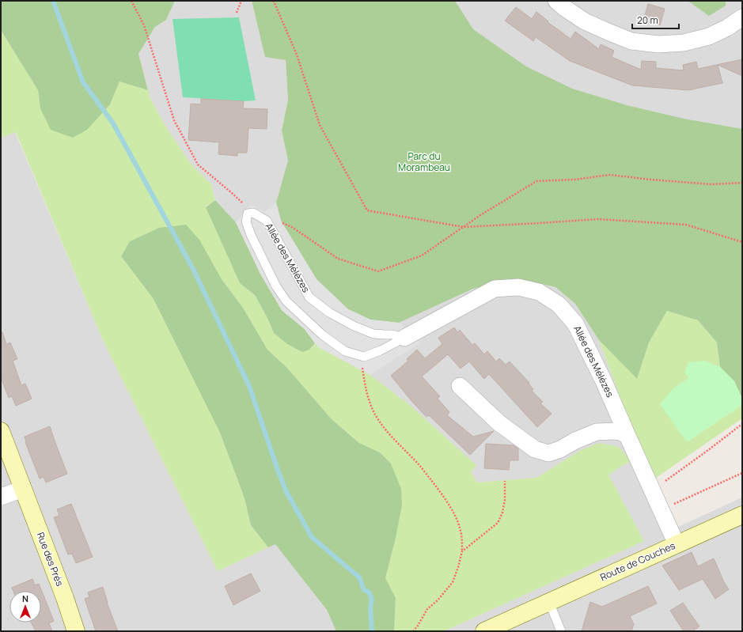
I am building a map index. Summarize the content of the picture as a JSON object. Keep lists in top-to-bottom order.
{
  "streets": {
    "main road": ["Rue des Prés", "Route de Couches"],
    "street": ["Allée des Mélèzes"]
  },
  "crossings": [
    ["Allée des Mélèzes", "Route de Couches"]
  ],
  "parks": ["Parc du Morambeau"],
  "scale_bar": "20 m",
  "north": "top"
}
